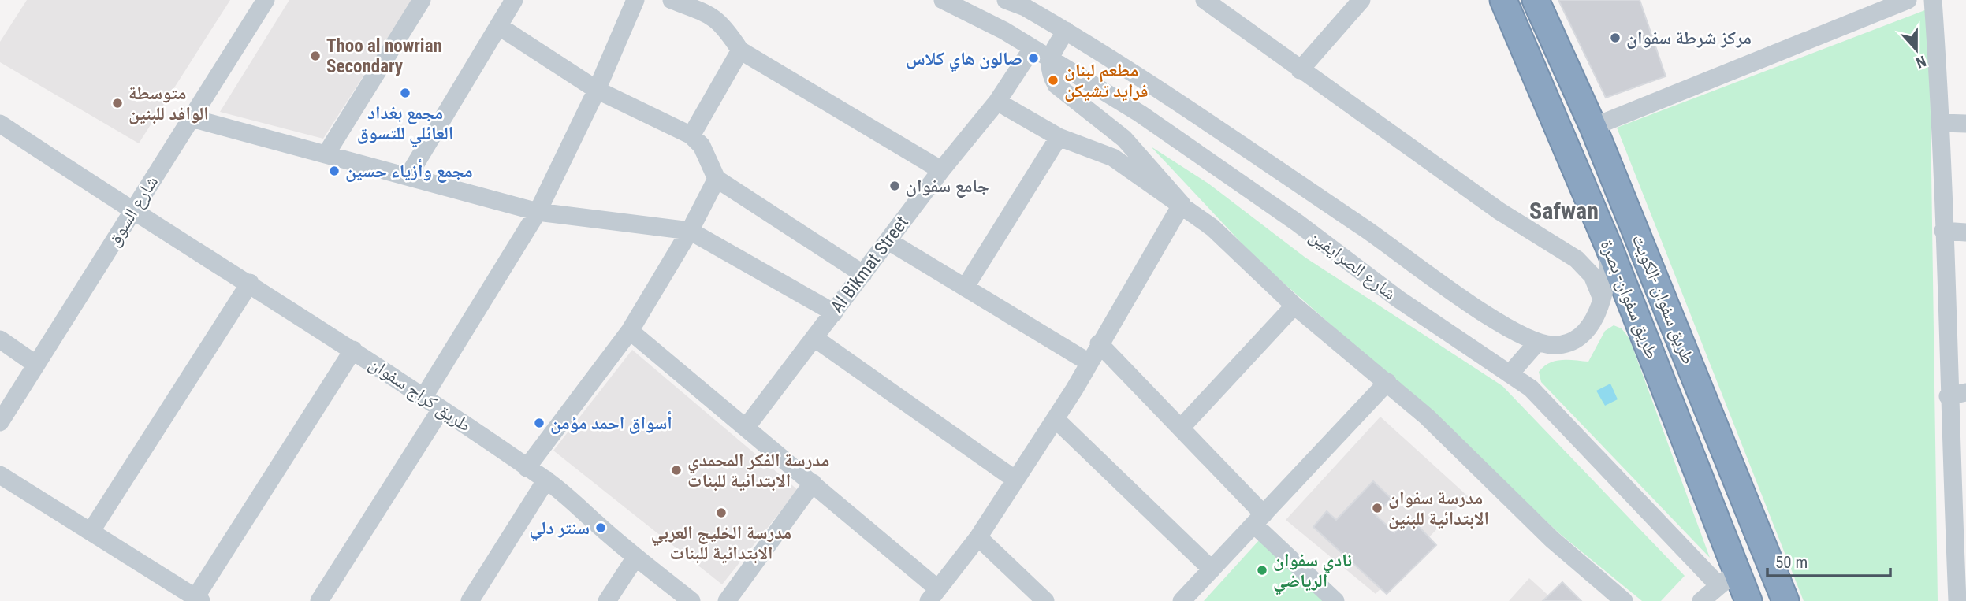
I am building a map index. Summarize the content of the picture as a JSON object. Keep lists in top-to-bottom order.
{
  "streets": {
    "highway": ["طريق سفوان- بصرة", "طريق سفوان -الكويت"],
    "street": [
      "شارع السوق",
      "Al Bikmat Street",
      "شارع الصرايفين",
      "طريق كراج سفوان"
    ]
  },
  "crossings": [
    ["شارع السوق", "طريق كراج سفوان"],
    ["Al Bikmat Street", "شارع الصرايفين"],
    ["شارع الصرايفين", "طريق سفوان- بصرة"]
  ],
  "districts": ["Safwan"],
  "places": [
    "مركز شرطة سفوان",
    "Thoo al nowrian Secondary",
    "صالون هاي كلاس",
    "مطعم لبنان فرايد تشيكن",
    "مجمع بغداد العائلي للتسوق",
    "متوسطة الوافد للبنين",
    "مجمع وأزياء حسين",
    "جامع سفوان",
    "أسواق احمد مؤمن",
    "مدرسة الفكر المحمدي الابتدائية للبنات",
    "مدرسة سفوان الابتدائية للبنين",
    "مدرسة الخليج العربي الابتدائية للبنات",
    "سنتر دلي",
    "نادي سفوان الرياضي"
  ],
  "scale_bar": "50 m",
  "north": "bottom"
}
